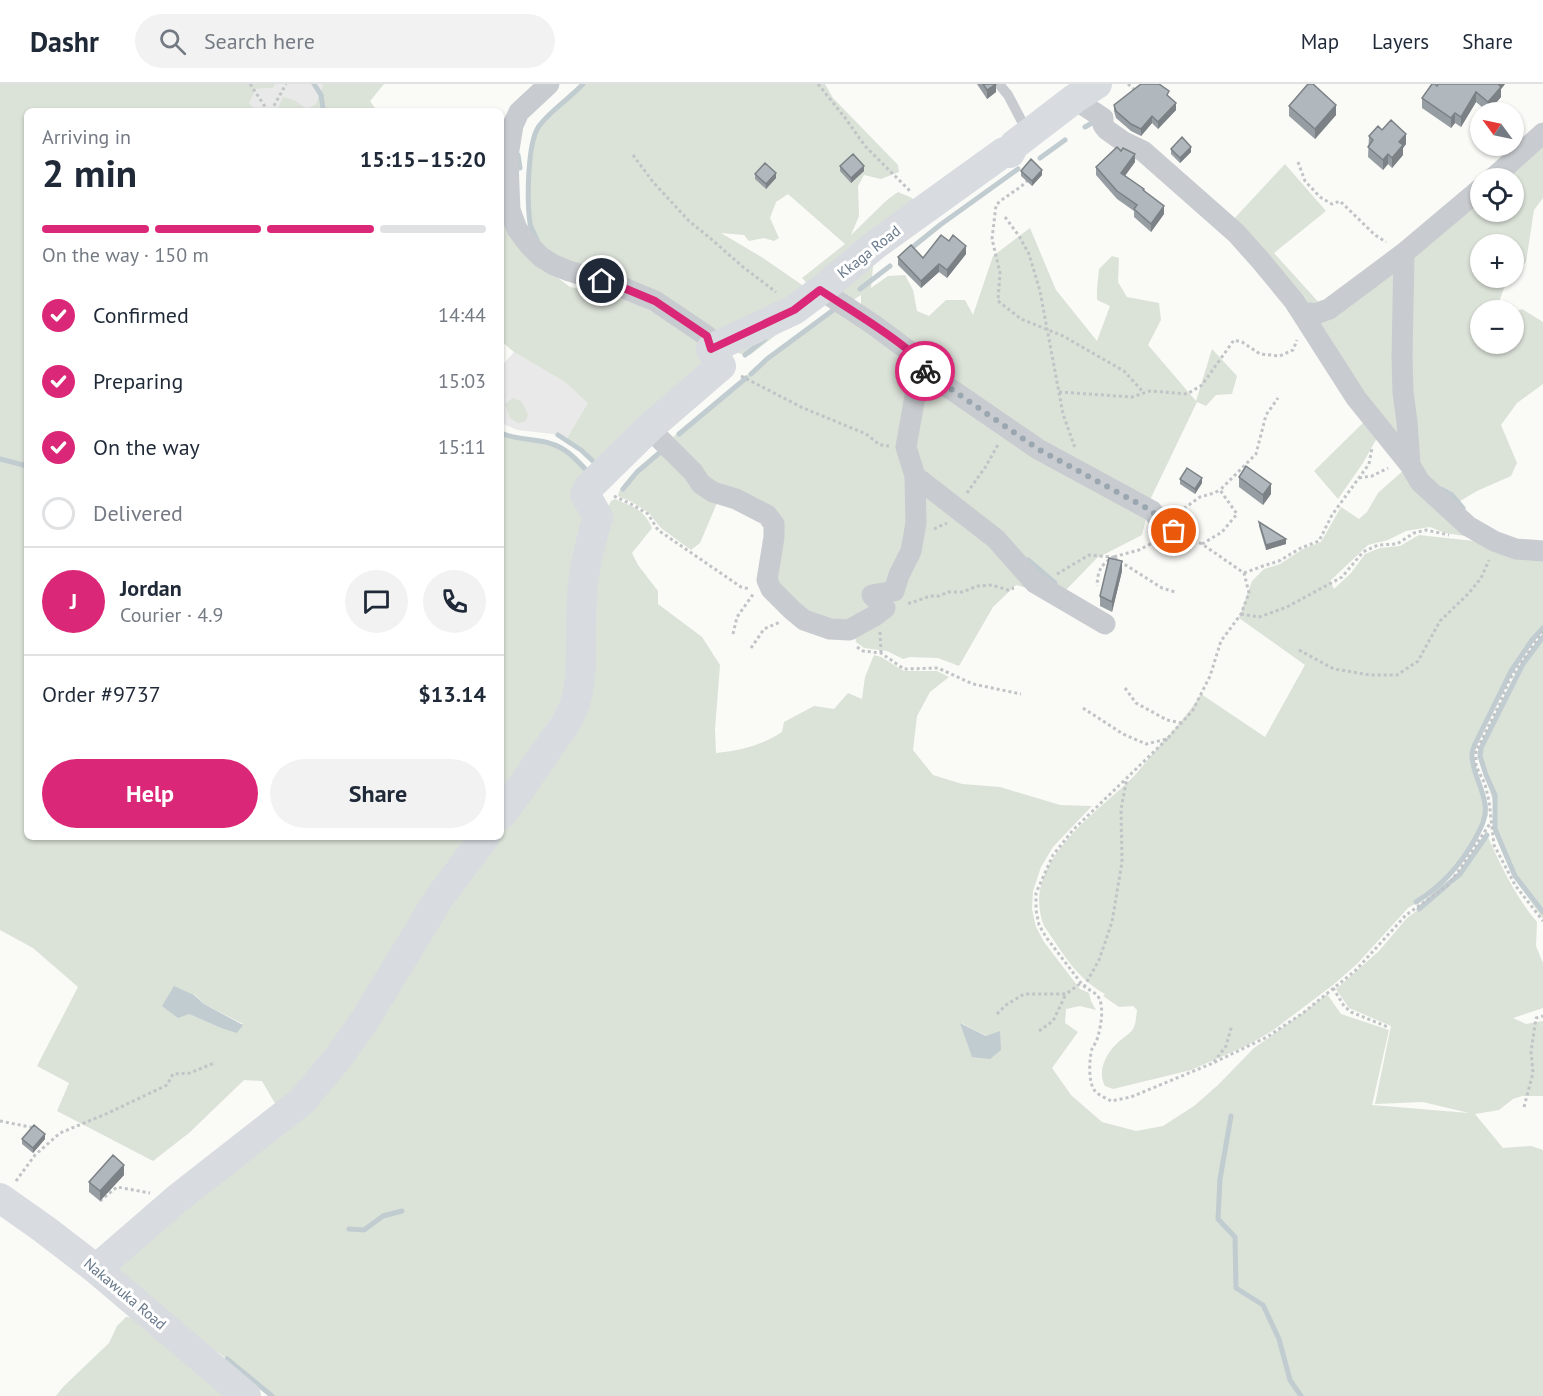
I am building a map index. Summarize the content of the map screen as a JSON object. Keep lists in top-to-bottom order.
{
  "streets": {
    "street": ["Kkaga Road", "Nakawuka Road"]
  },
  "north": "top left",
  "page": {
    "header": "Dashr",
    "search": "Search here",
    "nav": ["Map", "Layers", "Share"],
    "map_buttons": ["+", "−"],
    "heading": ["2 min", "Arriving in", "15:15–15:20"],
    "panel": [
      "Jordan",
      "Courier · 4.9",
      "Order #9737",
      "$13.14"
    ],
    "bar": "On the way · 150 m",
    "list": [
      ["Confirmed", "14:44"],
      ["Preparing", "15:03"],
      ["On the way", "15:11"],
      "Delivered"
    ],
    "round": "J",
    "buttons": ["Help", "Share"]
  }
}
